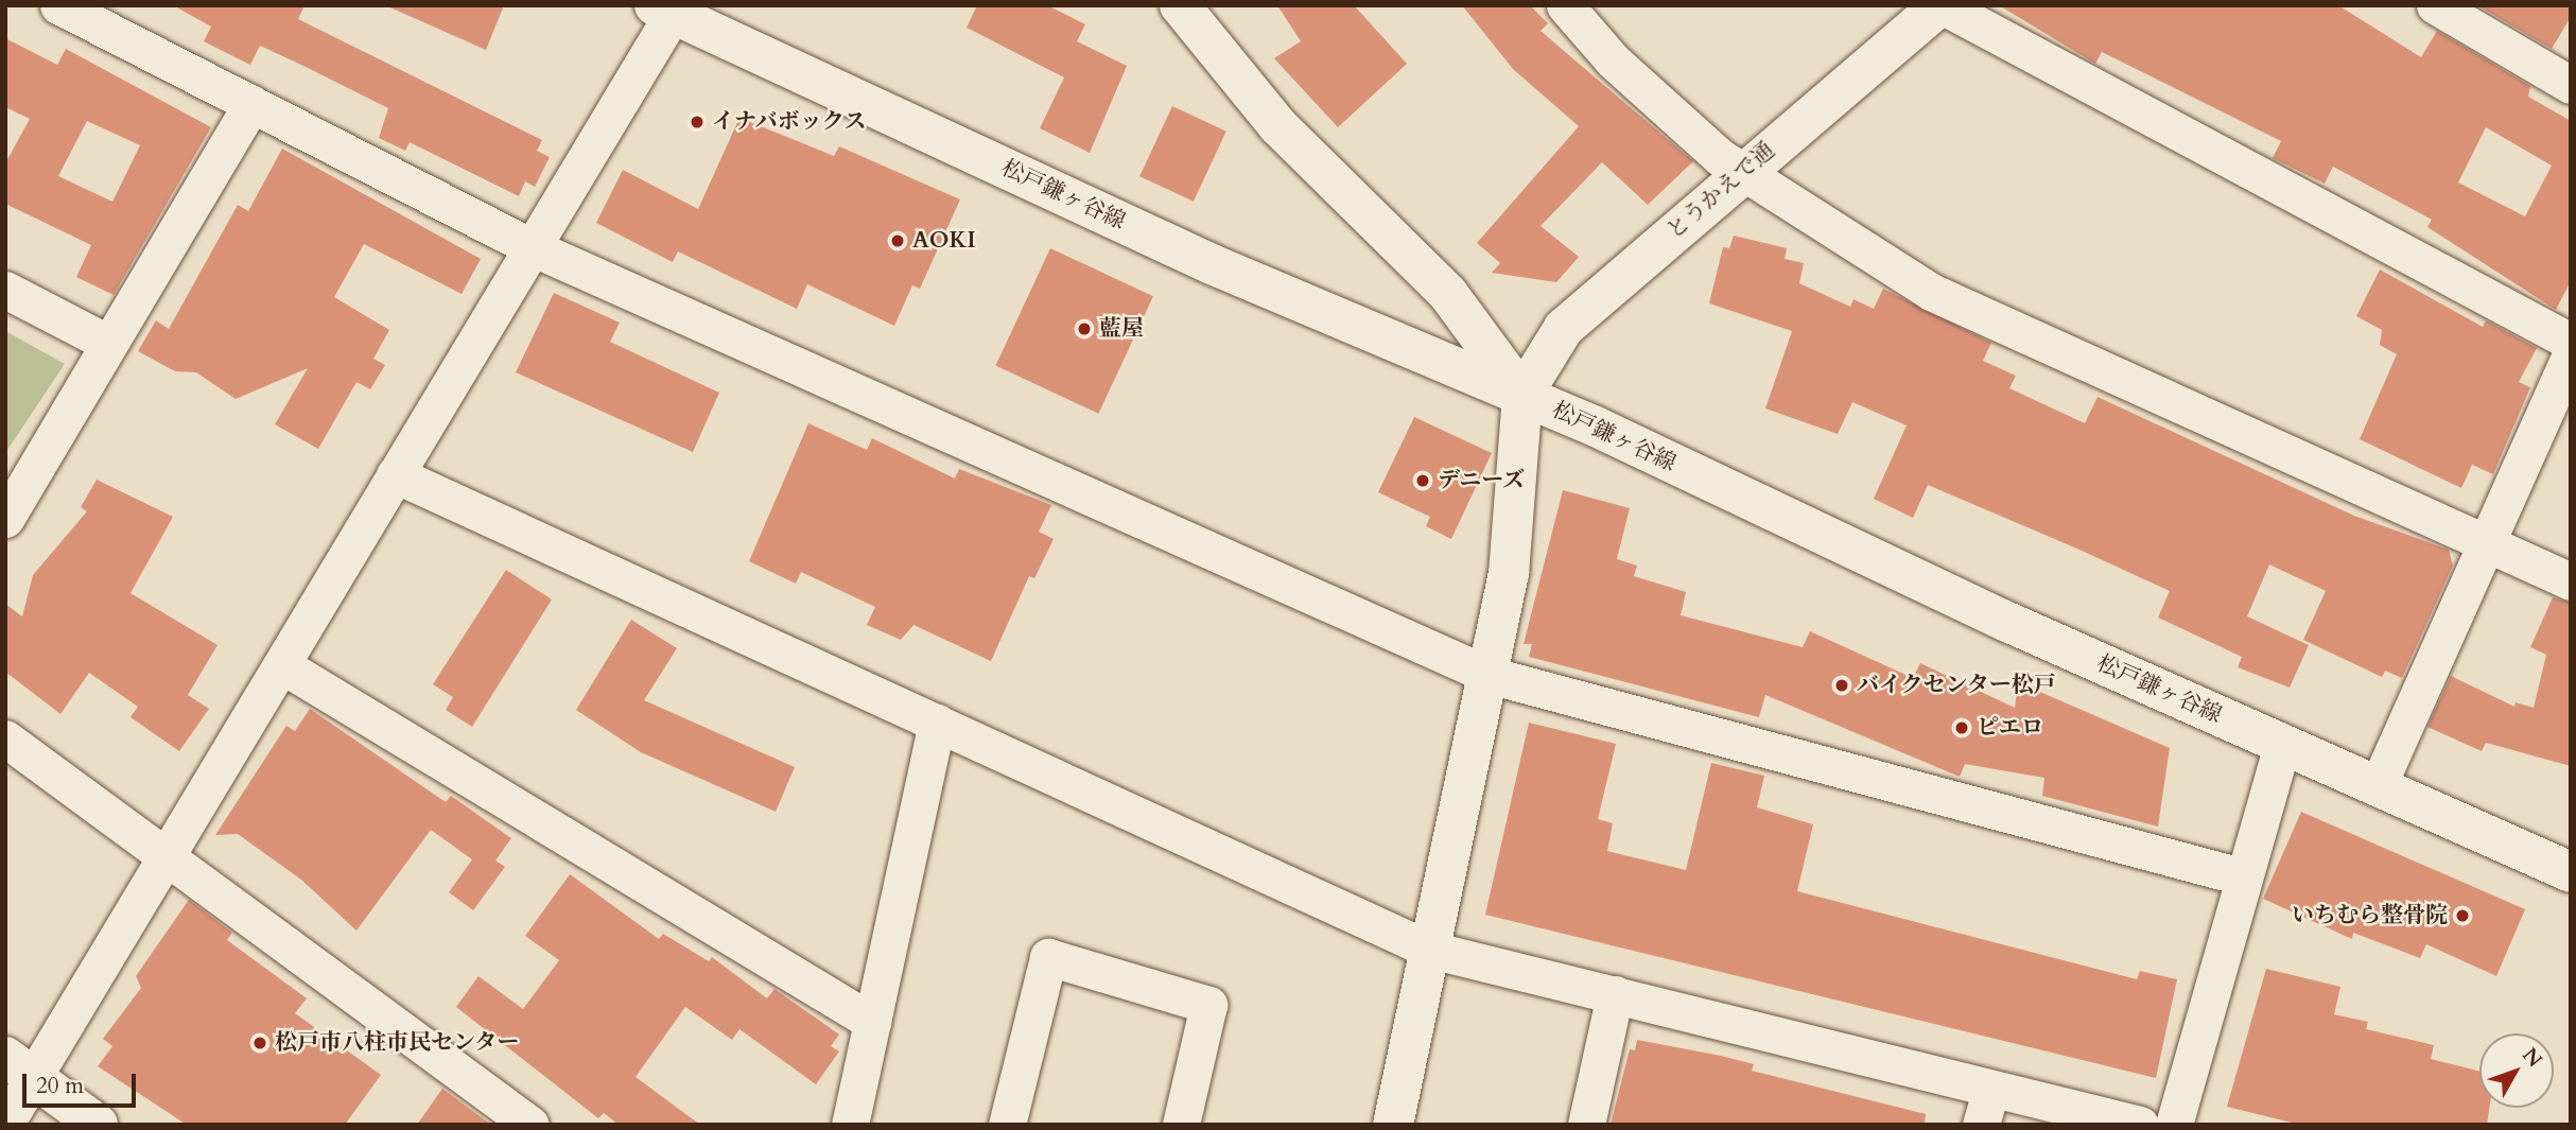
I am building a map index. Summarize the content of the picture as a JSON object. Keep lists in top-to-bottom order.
{
  "streets": {
    "main road": ["とうかえで通", "松戸鎌ヶ谷線"]
  },
  "crossings": [
    ["とうかえで通", "松戸鎌ヶ谷線"]
  ],
  "places": [
    "イナバボックス",
    "AOKI",
    "藍屋",
    "デニーズ",
    "バイクセンター松戸",
    "ピエロ",
    "いちむら整骨院",
    "松戸市八柱市民センター"
  ],
  "scale_bar": "20 m",
  "north": "top right"
}
